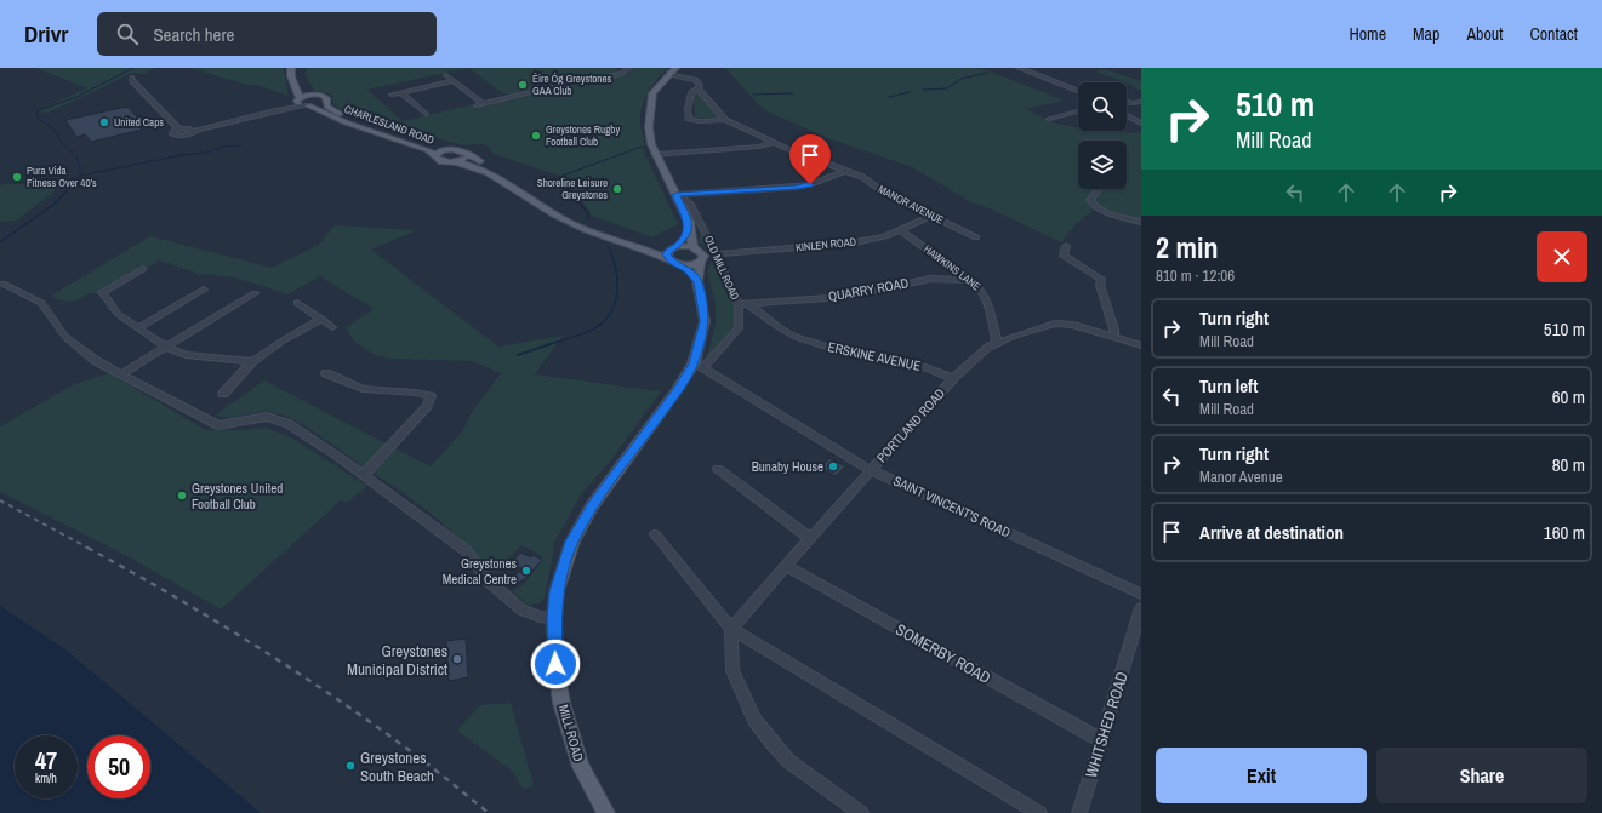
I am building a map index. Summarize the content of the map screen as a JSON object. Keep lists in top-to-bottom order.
{
  "streets": {
    "main road": ["CHARLESLAND ROAD", "MILL ROAD"],
    "street": [
      "MANOR AVENUE",
      "KINLEN ROAD",
      "OLD MILL ROAD",
      "HAWKINS LANE",
      "QUARRY ROAD",
      "ERSKINE AVENUE",
      "PORTLAND ROAD",
      "SAINT VINCENT'S ROAD",
      "SOMERBY ROAD",
      "WHITSHED ROAD"
    ]
  },
  "crossings": [
    ["MANOR AVENUE", "KINLEN ROAD"],
    ["KINLEN ROAD", "OLD MILL ROAD"],
    ["KINLEN ROAD", "HAWKINS LANE"],
    ["OLD MILL ROAD", "QUARRY ROAD"],
    ["OLD MILL ROAD", "SAINT VINCENT'S ROAD"],
    ["OLD MILL ROAD", "MILL ROAD"],
    ["HAWKINS LANE", "QUARRY ROAD"],
    ["HAWKINS LANE", "PORTLAND ROAD"],
    ["QUARRY ROAD", "ERSKINE AVENUE"],
    ["ERSKINE AVENUE", "PORTLAND ROAD"],
    ["PORTLAND ROAD", "SAINT VINCENT'S ROAD"],
    ["PORTLAND ROAD", "SOMERBY ROAD"],
    ["SAINT VINCENT'S ROAD", "MILL ROAD"],
    ["SOMERBY ROAD", "WHITSHED ROAD"]
  ],
  "places": [
    "Éire Óg Greystones GAA Club",
    "United Caps",
    "Greystones Rugby Football Club",
    "Pura Vida Fitness Over 40’s",
    "Shoreline Leisure Greystones",
    "Bunaby House",
    "Greystones United Football Club",
    "Greystones Medical Centre",
    "Greystones Municipal District",
    "Greystones South Beach"
  ],
  "page": {
    "header": "Drivr",
    "search": "Search here",
    "nav": [
      "Home",
      "Map",
      "About",
      "Contact"
    ],
    "turn": ["510 m", "Mill Road"],
    "heading": ["2 min", "810 m · 12:06"],
    "list": [
      {
        "name": "Turn right",
        "note": "Mill Road",
        "value": "510 m"
      },
      {
        "name": "Turn left",
        "note": "Mill Road",
        "value": "60 m"
      },
      {
        "name": "Turn right",
        "note": "Manor Avenue",
        "value": "80 m"
      },
      {
        "name": "Arrive at destination",
        "value": "160 m"
      }
    ],
    "speed": "47 km/h",
    "limit": "50",
    "buttons": ["Exit", "Share"]
  }
}
